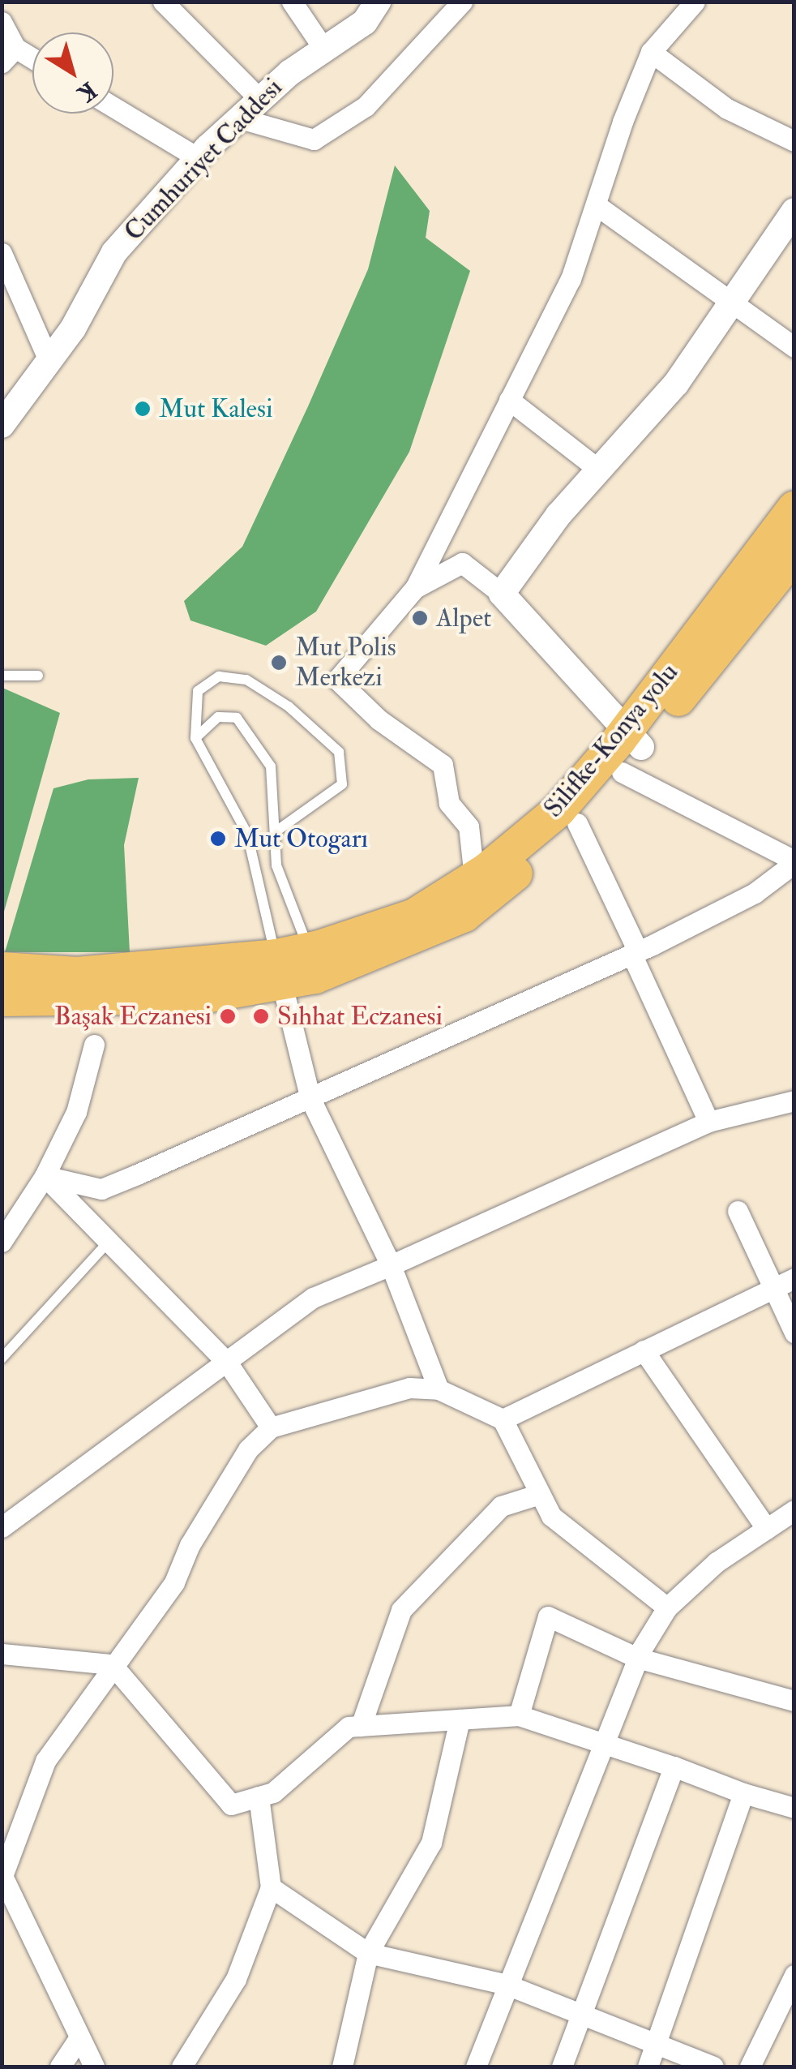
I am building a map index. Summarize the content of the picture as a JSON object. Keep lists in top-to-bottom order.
{
  "streets": {
    "highway": ["Silifke-Konya yolu"],
    "street": ["Cumhuriyet Caddesi"]
  },
  "places": [
    "Mut Kalesi",
    "Alpet",
    "Mut Polis Merkezi",
    "Mut Otogarı",
    "Başak Eczanesi",
    "Sıhhat Eczanesi"
  ],
  "north": "bottom right"
}
